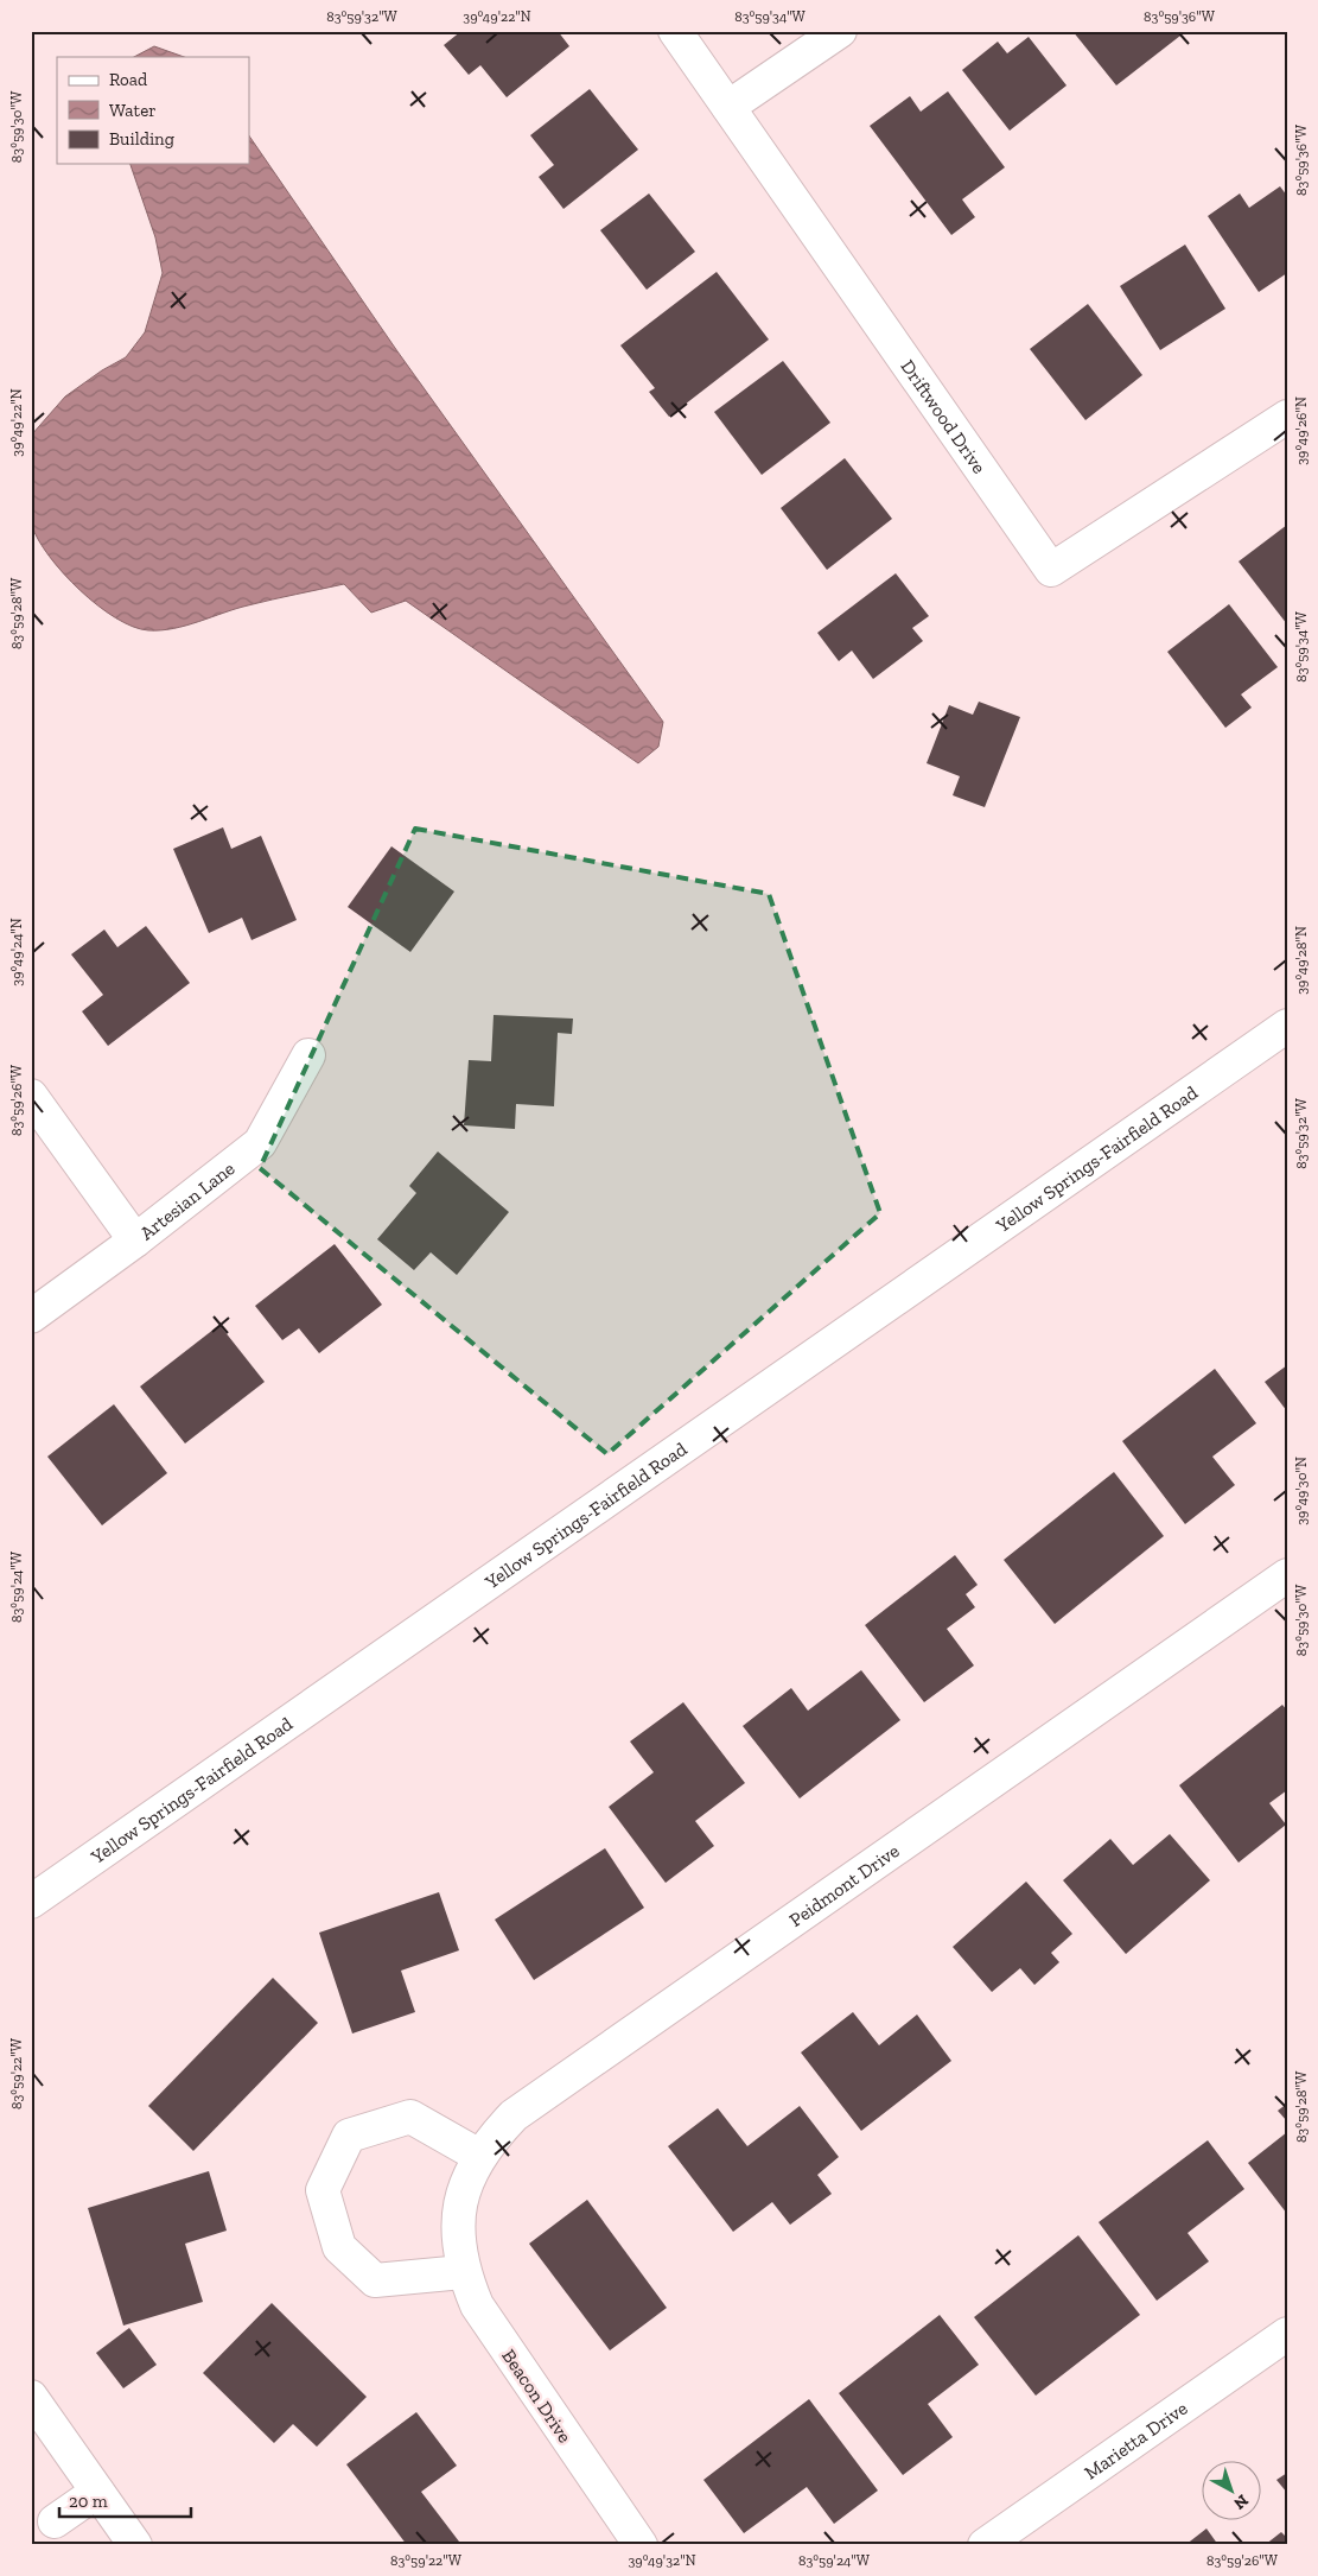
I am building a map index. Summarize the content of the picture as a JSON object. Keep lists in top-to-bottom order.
{
  "streets": {
    "street": [
      "Driftwood Drive",
      "Yellow Springs-Fairfield Road",
      "Artesian Lane",
      "Peidmont Drive",
      "Beacon Drive",
      "Marietta Drive"
    ]
  },
  "crossings": [
    ["Peidmont Drive", "Beacon Drive"]
  ],
  "legend": ["Road", "Water", "Building"],
  "scale_bar": "20 m",
  "north": "bottom right",
  "coordinates": [
    "83°59'32\"W",
    "39°49'22\"N",
    "83°59'34\"W",
    "83°59'36\"W",
    "83°59'30\"W",
    "39°49'26\"N",
    "83°59'28\"W",
    "39°49'24\"N",
    "39°49'28\"N",
    "83°59'26\"W",
    "39°49'30\"N",
    "83°59'24\"W",
    "83°59'22\"W",
    "39°49'32\"N"
  ]
}
